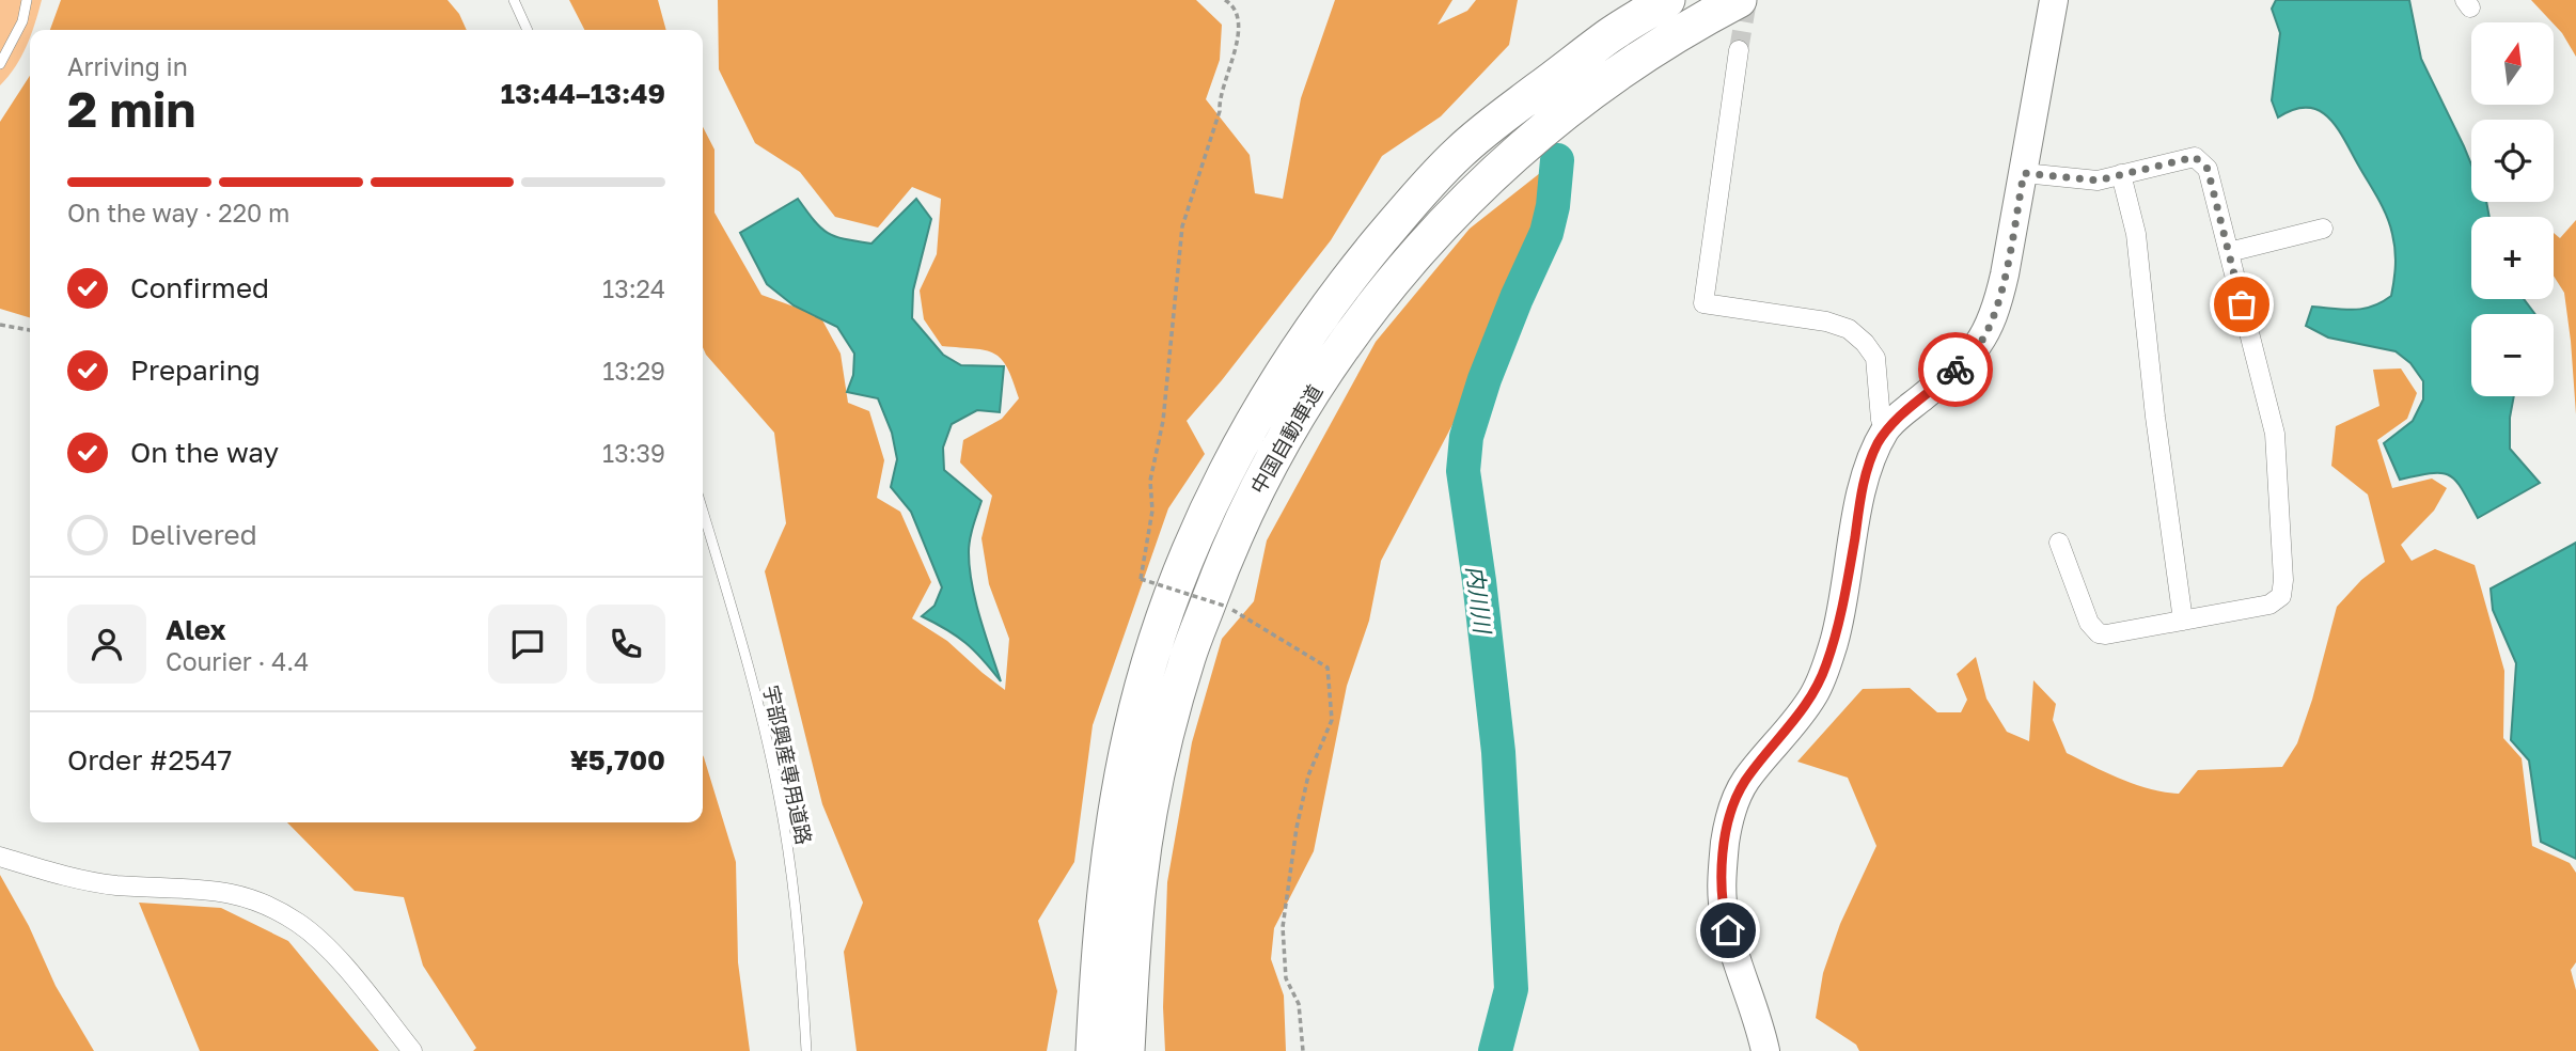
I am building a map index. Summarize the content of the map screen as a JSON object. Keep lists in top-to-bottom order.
{
  "streets": {
    "highway": ["中国自動車道"],
    "lane": ["宇部興産専用道路"]
  },
  "water": ["内川川"],
  "north": "top",
  "page": {
    "map_buttons": ["+", "−"],
    "heading": ["2 min", "Arriving in", "13:44–13:49"],
    "panel": [
      "Alex",
      "Courier · 4.4",
      "Order #2547",
      "¥5,700"
    ],
    "bar": "On the way · 220 m",
    "list": [
      ["Confirmed", "13:24"],
      ["Preparing", "13:29"],
      ["On the way", "13:39"],
      "Delivered"
    ]
  }
}
